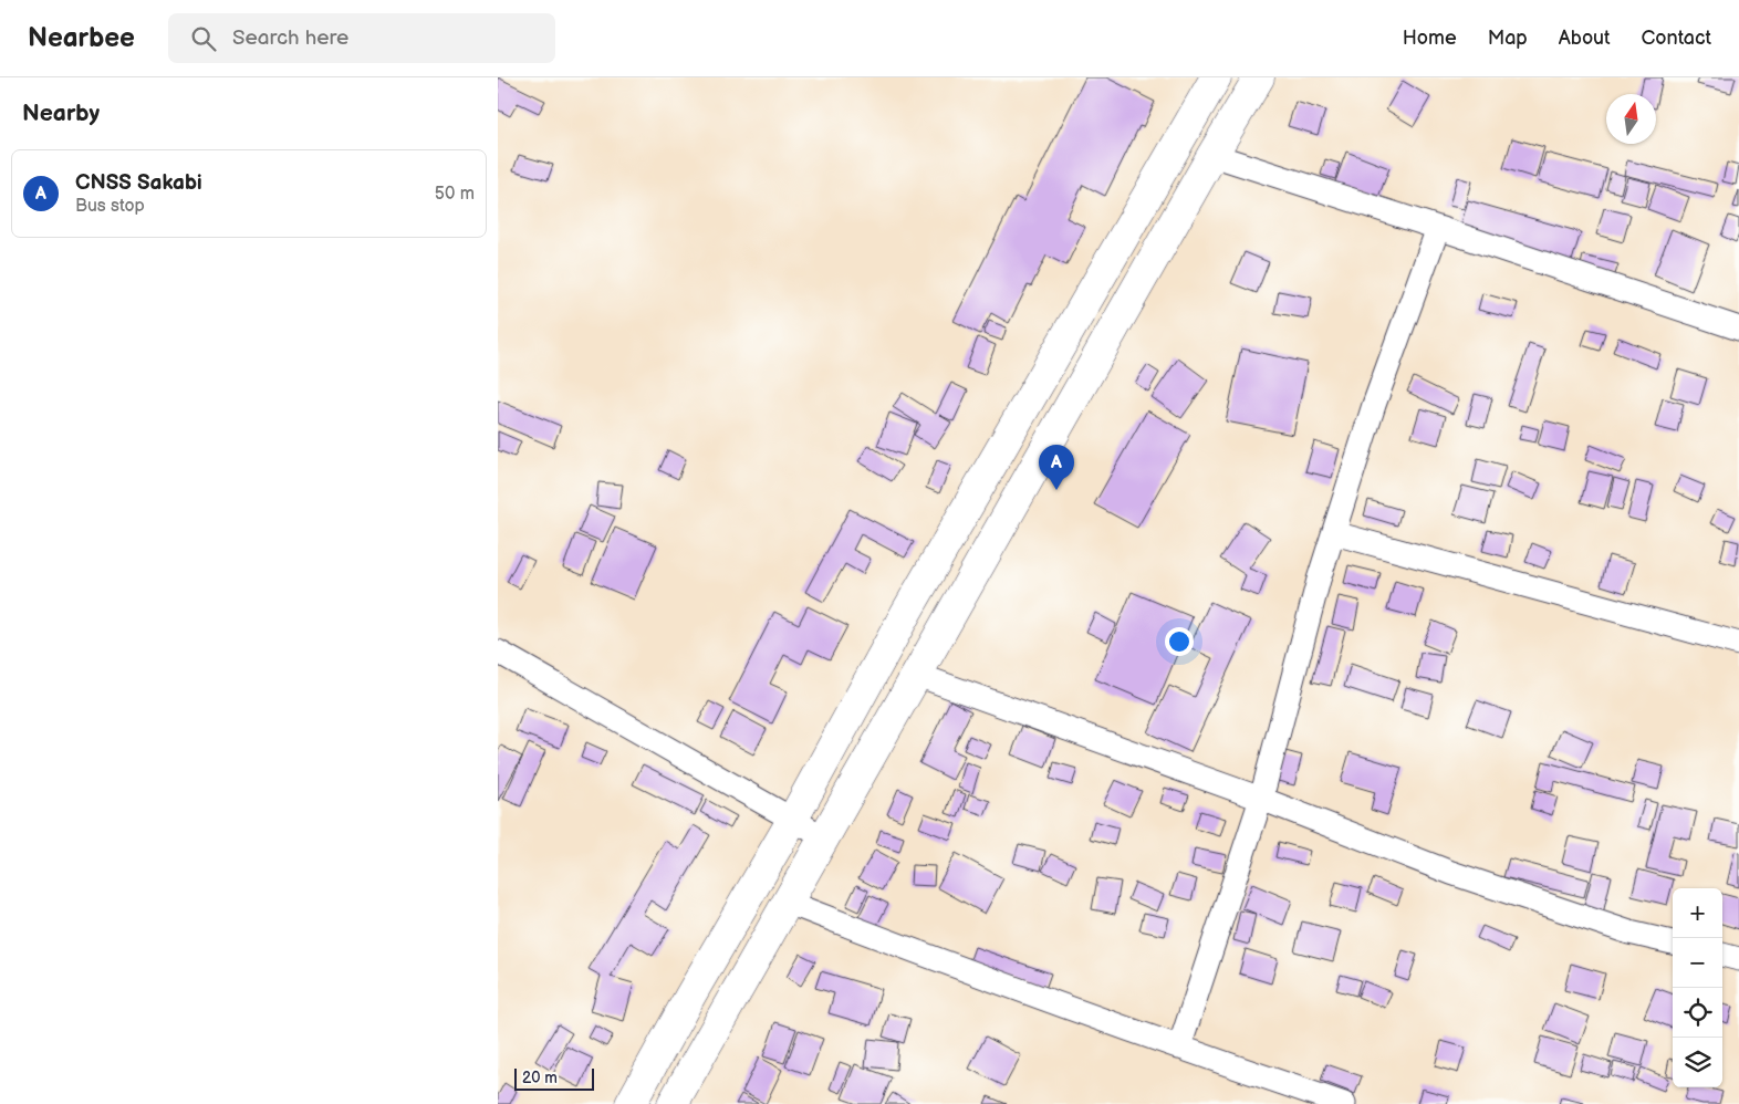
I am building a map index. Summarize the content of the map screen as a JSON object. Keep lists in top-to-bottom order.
{
  "scale_bar": "20 m",
  "north": "top",
  "page": {
    "header": "Nearbee",
    "search": "Search here",
    "nav": [
      "Home",
      "Map",
      "About",
      "Contact"
    ],
    "heading": "Nearby",
    "list": [
      {
        "mark": "A",
        "name": "CNSS Sakabi",
        "note": "Bus stop",
        "value": "50 m"
      }
    ],
    "pins": "A",
    "map_buttons": ["+", "−"],
    "scale": "20 m"
  }
}
